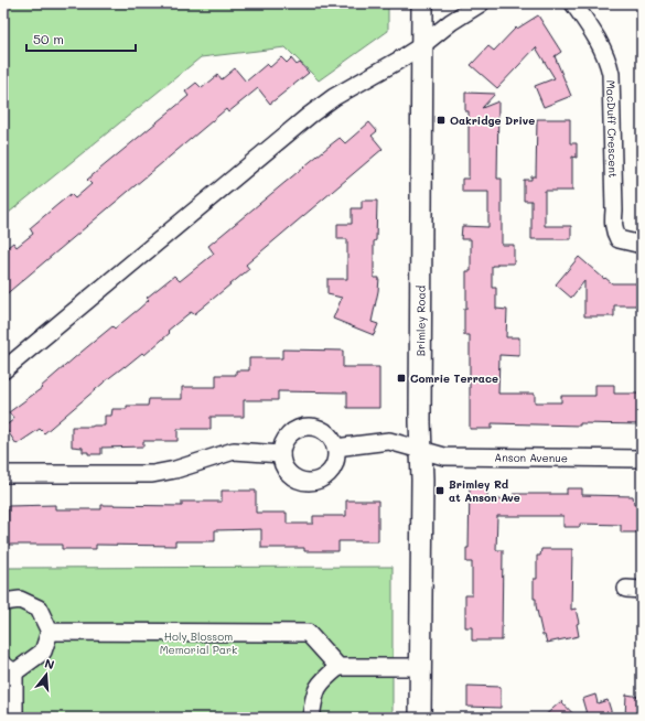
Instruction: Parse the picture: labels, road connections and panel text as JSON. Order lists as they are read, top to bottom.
{
  "streets": {
    "main road": ["Brimley Road"],
    "street": ["MacDuff Crescent", "Anson Avenue"]
  },
  "crossings": [
    ["Brimley Road", "Anson Avenue"]
  ],
  "parks": ["Holy Blossom Memorial Park"],
  "places": {
    "transit": ["Oakridge Drive", "Comrie Terrace", "Brimley Rd at Anson Ave"]
  },
  "scale_bar": "50 m",
  "north": "top"
}
